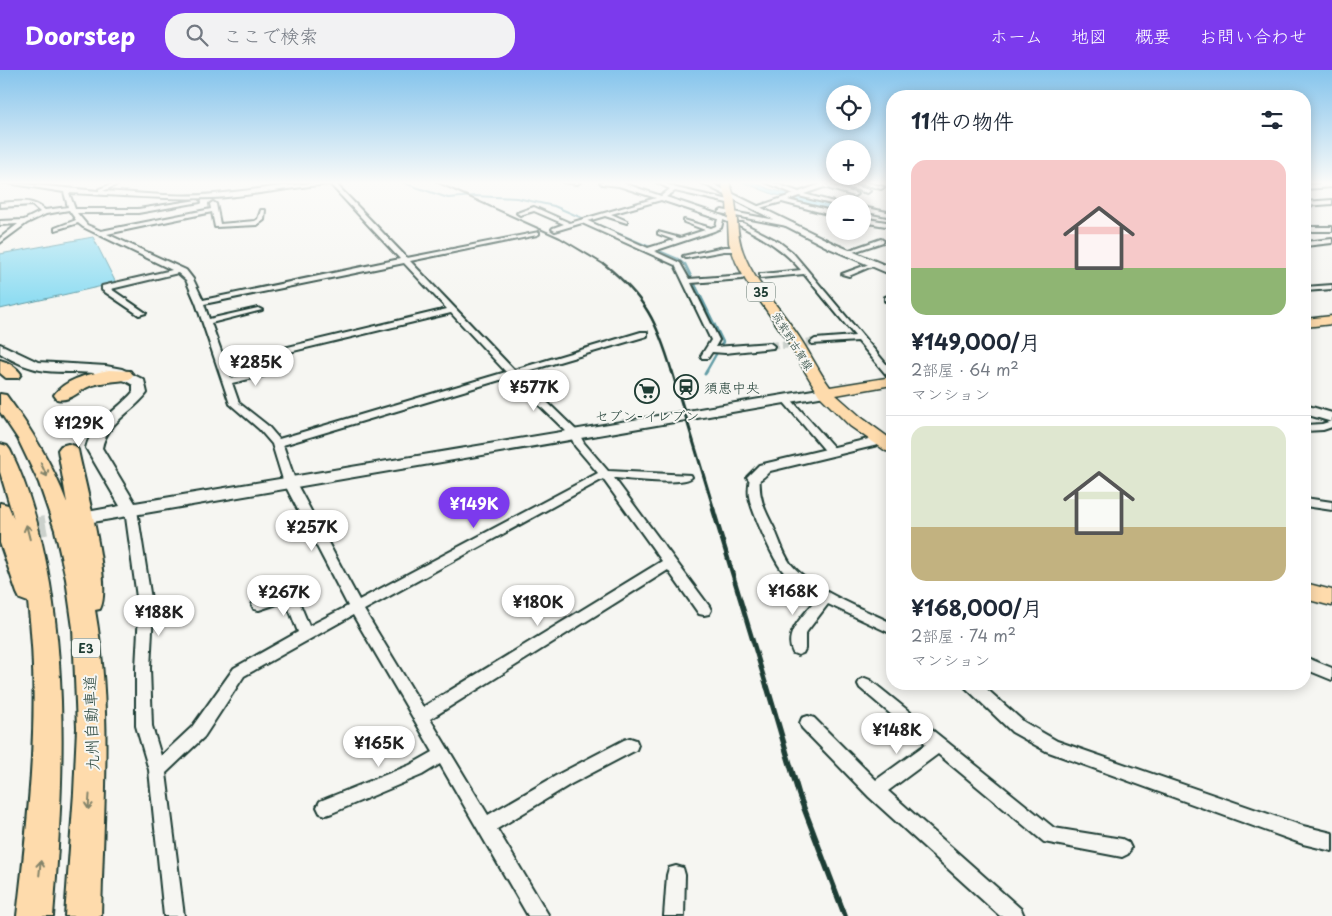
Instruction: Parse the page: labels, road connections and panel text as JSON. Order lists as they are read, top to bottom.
{
  "streets": {
    "highway": ["E3", "九州自動車道"],
    "main road": ["35", "筑紫野古賀線"]
  },
  "places": {
    "station": ["須恵中央"],
    "supermarket": ["セブン-イレブン"]
  },
  "page": {
    "header": "Doorstep",
    "search": "ここで検索",
    "nav": [
      "ホーム",
      "地図",
      "概要",
      "お問い合わせ"
    ],
    "map_buttons": ["+", "−"],
    "heading": "11件の物件",
    "list": [
      {
        "name": "¥149,000/月",
        "note": "2部屋 · 64 m² · マンション"
      },
      {
        "name": "¥168,000/月",
        "note": "2部屋 · 74 m² · マンション"
      }
    ],
    "price": [
      "¥285K",
      "¥577K",
      "¥129K",
      "¥149K",
      "¥257K",
      "¥168K",
      "¥267K",
      "¥180K",
      "¥188K",
      "¥148K",
      "¥165K"
    ]
  }
}
